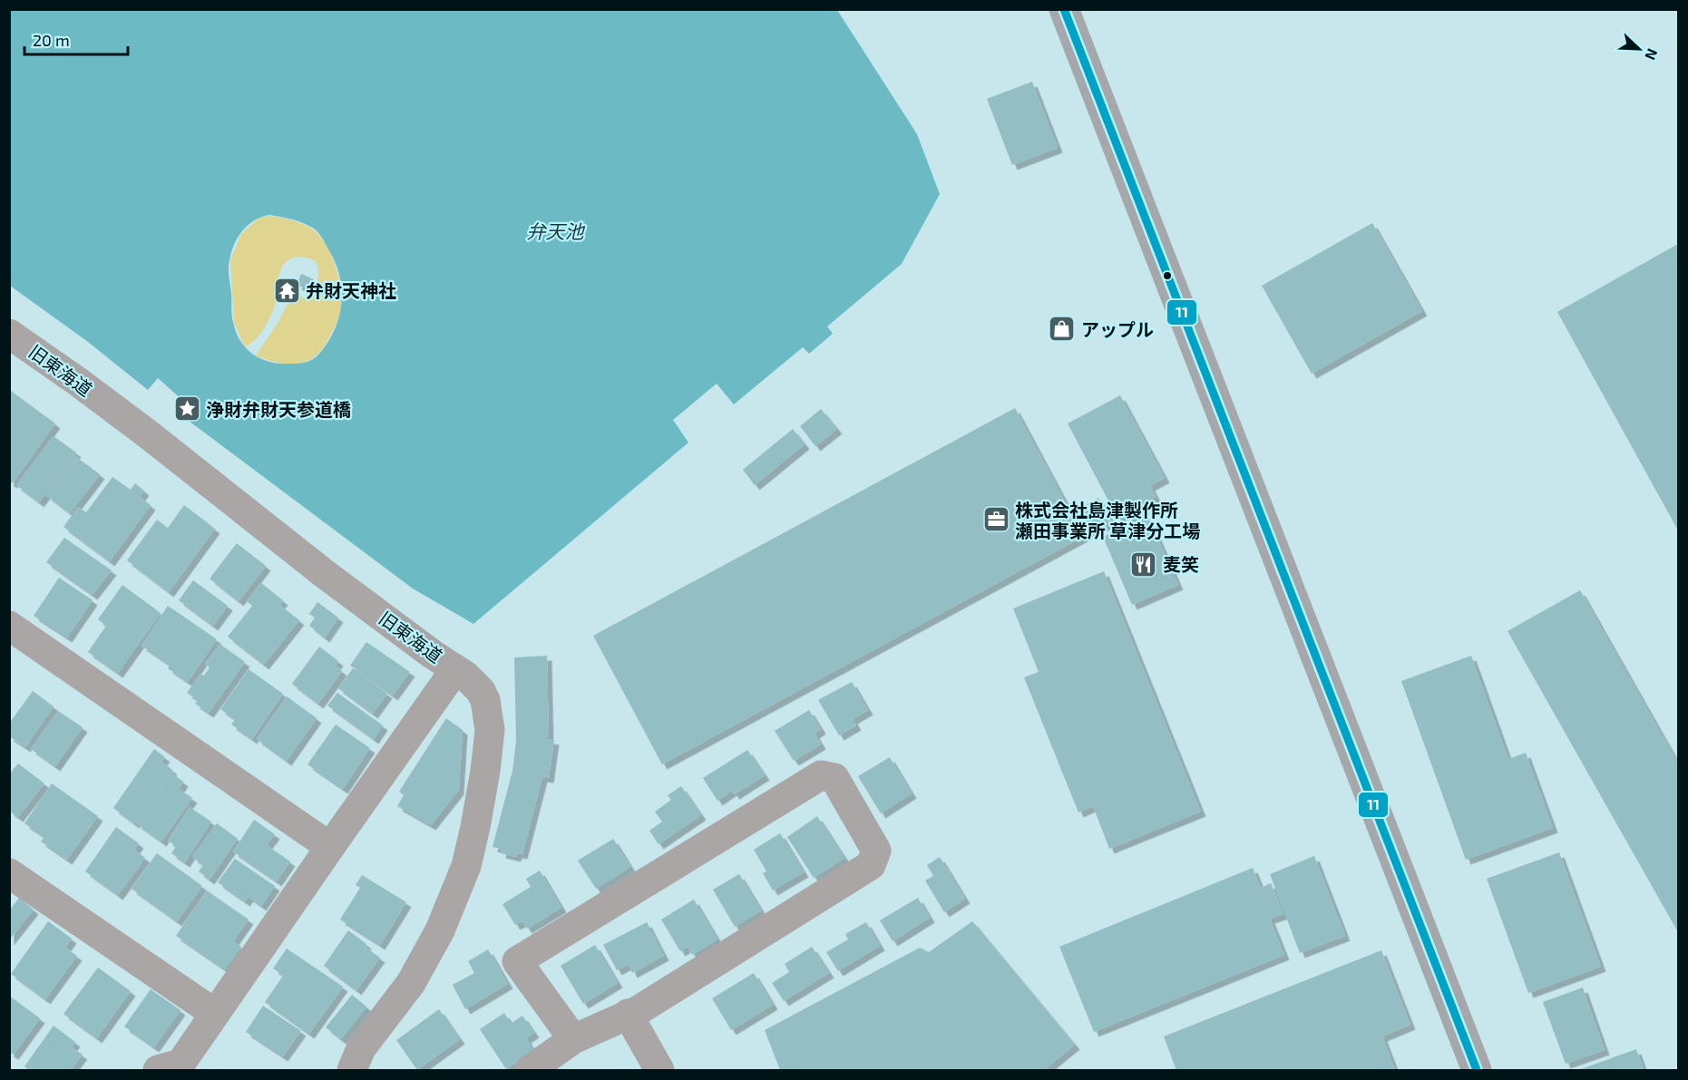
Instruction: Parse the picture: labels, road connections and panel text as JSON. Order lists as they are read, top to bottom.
{
  "streets": {
    "street": ["旧東海道"]
  },
  "water": ["弁天池"],
  "places": {
    "temple": ["弁財天神社"],
    "shop": ["アップル"],
    "place": ["浄財弁財天参道橋"],
    "office": ["株式会社島津製作所 瀬田事業所 草津分工場"],
    "restaurant": ["麦笑"]
  },
  "lines": ["transit line 11"],
  "scale_bar": "20 m",
  "north": "bottom right"
}
